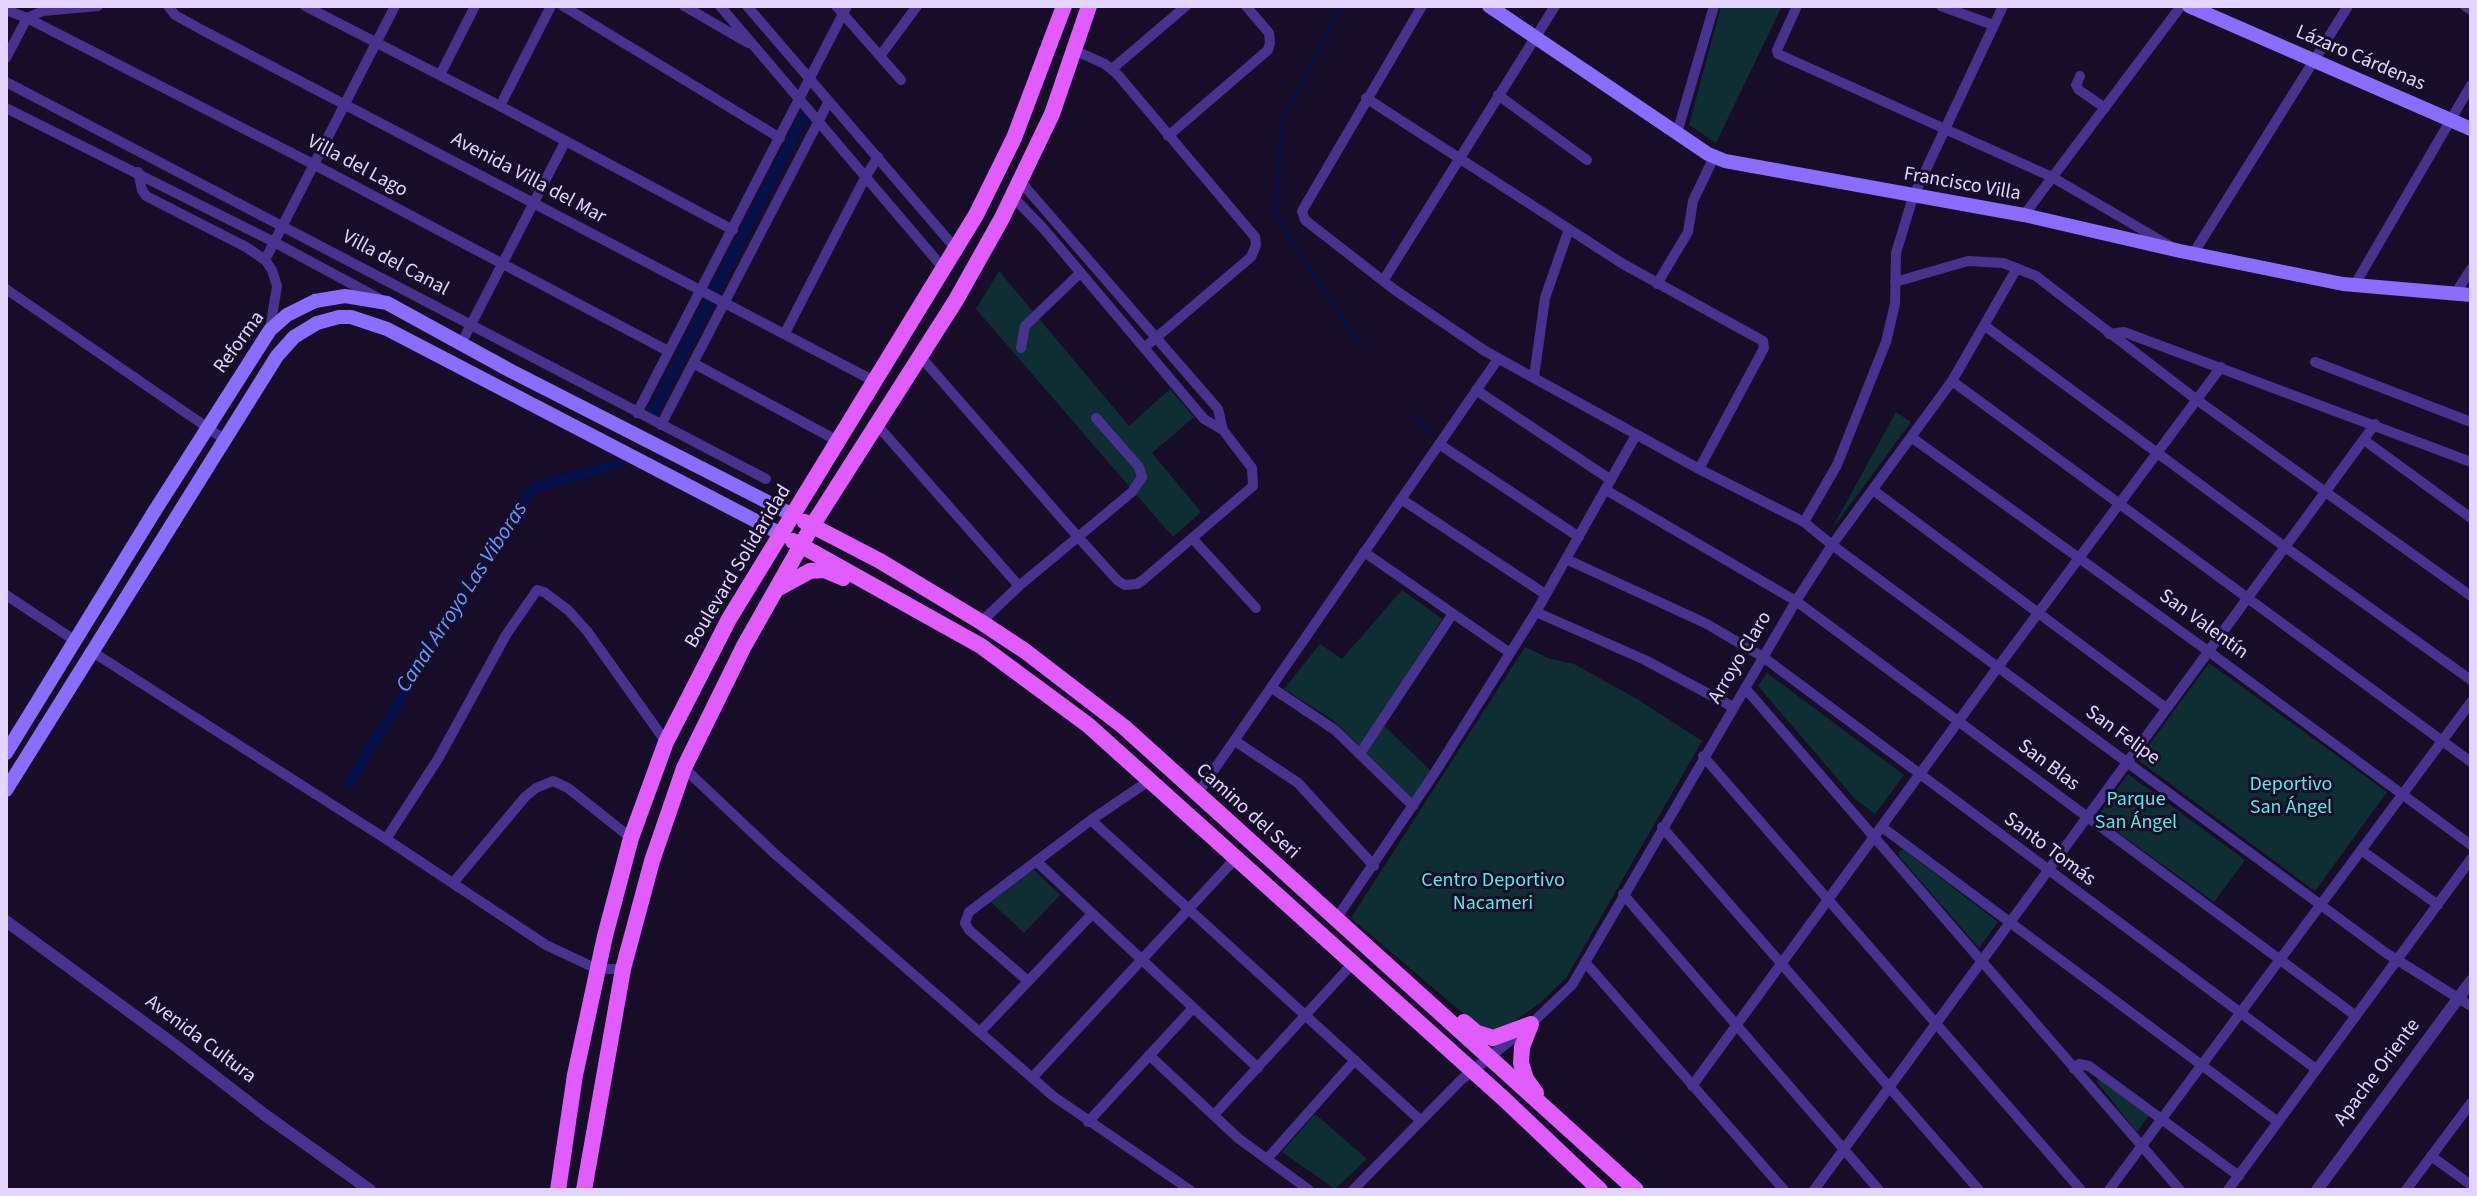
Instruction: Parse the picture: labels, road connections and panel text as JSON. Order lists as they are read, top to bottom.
{
  "streets": {
    "main road": [
      "Lázaro Cárdenas",
      "Francisco Villa",
      "Reforma",
      "Boulevard Solidaridad",
      "Camino del Seri"
    ],
    "street": [
      "Villa del Lago",
      "Avenida Villa del Mar",
      "Villa del Canal",
      "San Valentín",
      "Arroyo Claro",
      "San Felipe",
      "San Blas",
      "Santo Tomás",
      "Avenida Cultura",
      "Apache Oriente"
    ]
  },
  "crossings": [
    ["Avenida Villa del Mar", "Boulevard Solidaridad"],
    ["Villa del Canal", "Reforma"],
    ["Reforma", "Boulevard Solidaridad"],
    ["Reforma", "Camino del Seri"],
    ["Boulevard Solidaridad", "Camino del Seri"],
    ["San Valentín", "Arroyo Claro"],
    ["Arroyo Claro", "San Felipe"],
    ["Arroyo Claro", "San Blas"],
    ["Arroyo Claro", "Camino del Seri"],
    ["Arroyo Claro", "Santo Tomás"],
    ["San Felipe", "Apache Oriente"]
  ],
  "water": ["Canal Arroyo Las Viboras"],
  "parks": ["Deportivo San Ángel", "Parque San Ángel", "Centro Deportivo Nacameri"]
}
